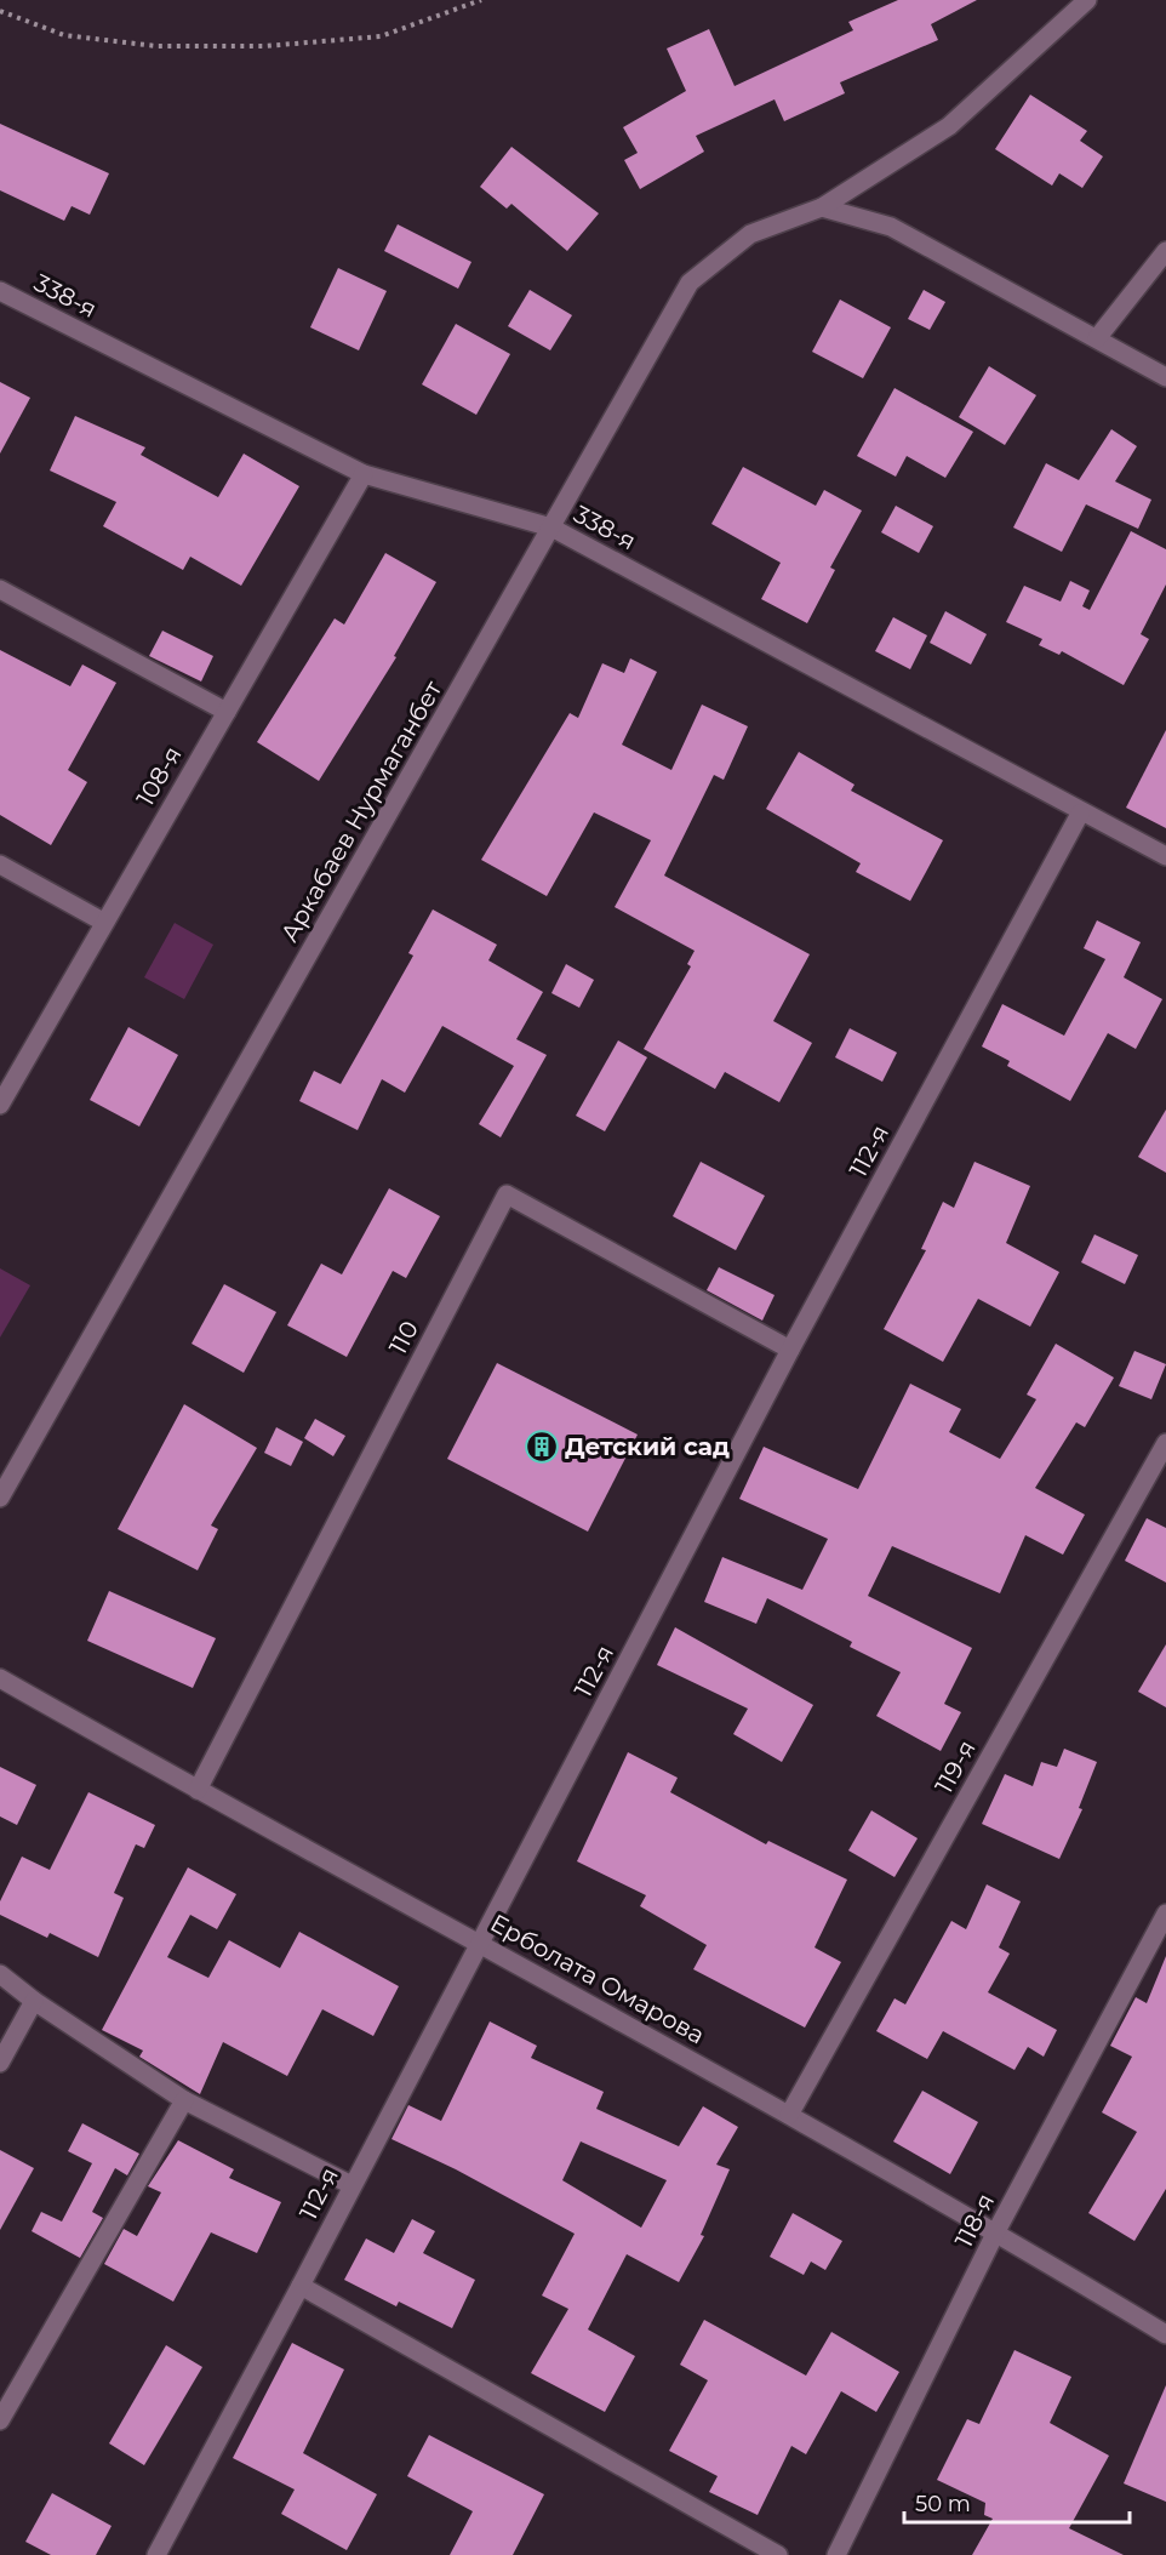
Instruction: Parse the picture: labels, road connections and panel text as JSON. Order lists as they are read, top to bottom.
{
  "streets": {
    "street": [
      "338-я",
      "108-я",
      "Аркабаев Нурмаганбет",
      "112-я",
      "110",
      "119-я",
      "Ерболата Омарова",
      "118-я"
    ]
  },
  "crossings": [
    ["338-я", "108-я"],
    ["338-я", "Аркабаев Нурмаганбет"],
    ["338-я", "112-я"],
    ["112-я", "110"],
    ["112-я", "Ерболата Омарова"],
    ["110", "Ерболата Омарова"],
    ["119-я", "Ерболата Омарова"],
    ["Ерболата Омарова", "118-я"]
  ],
  "places": {
    "building": ["Детский сад"]
  },
  "scale_bar": "50 m"
}
